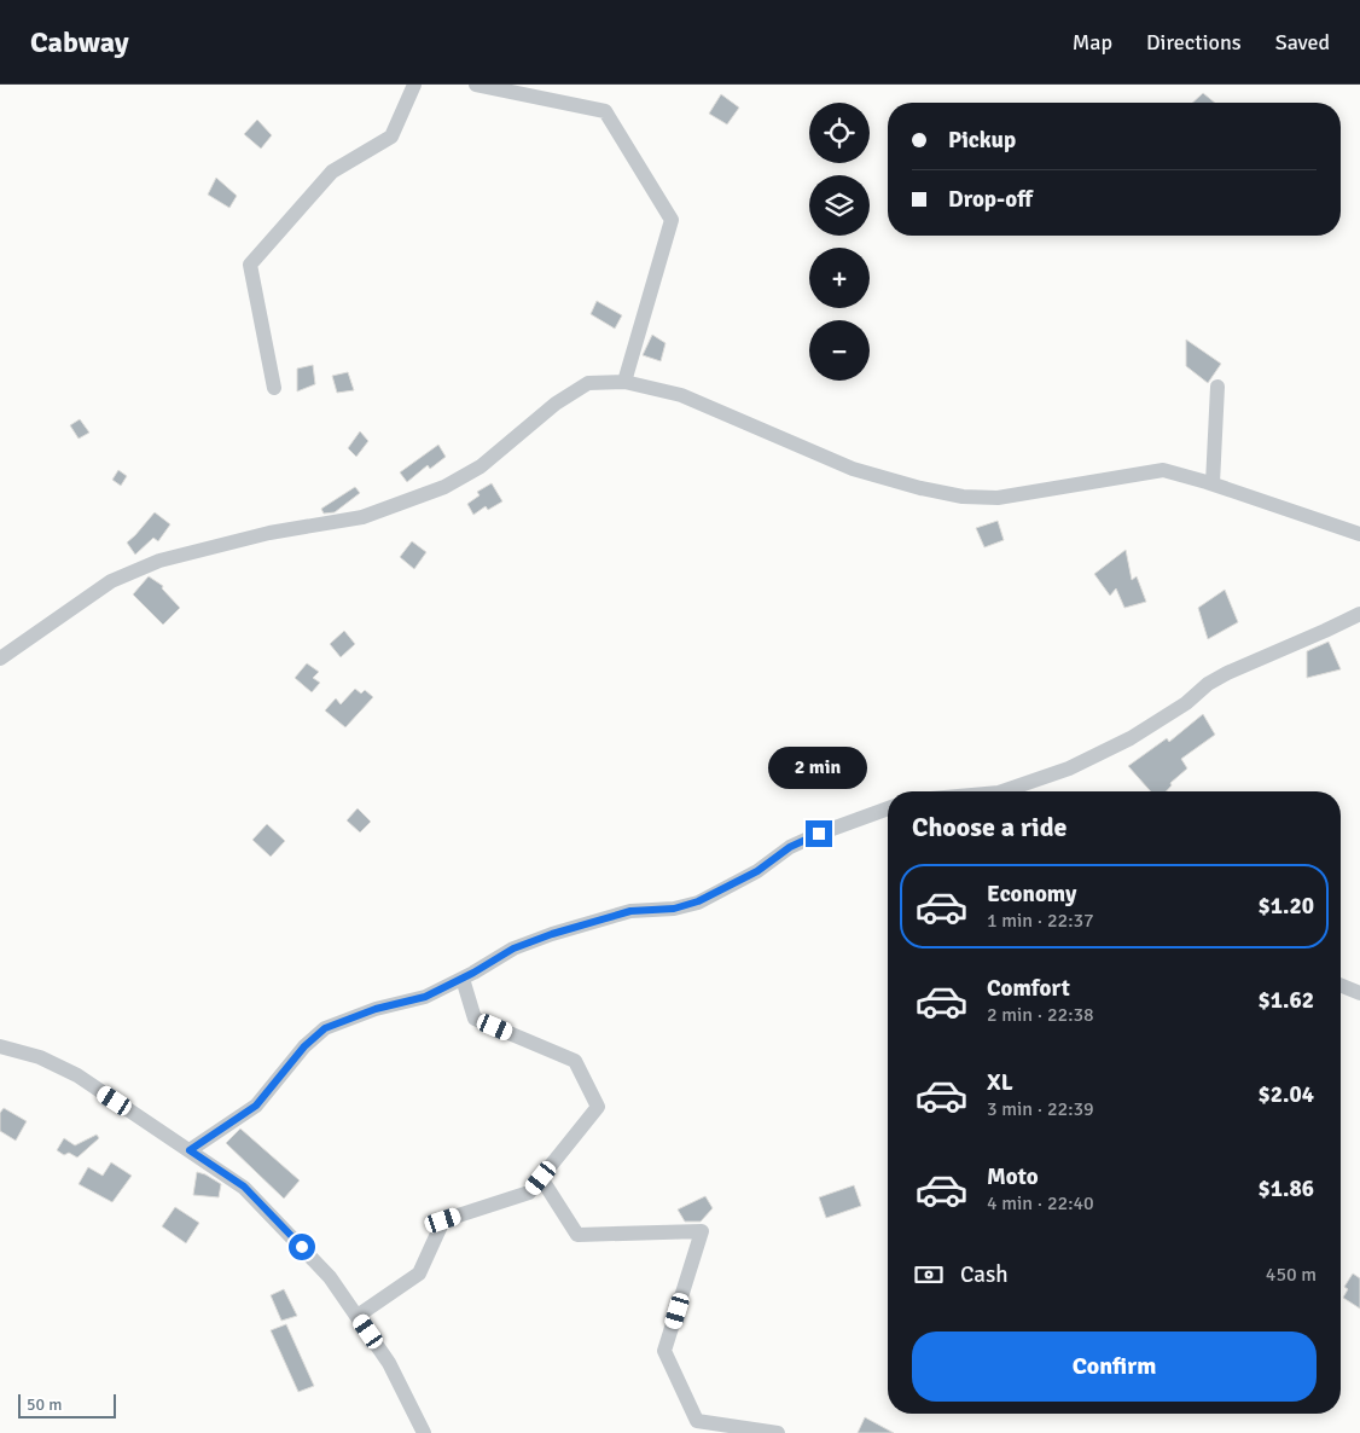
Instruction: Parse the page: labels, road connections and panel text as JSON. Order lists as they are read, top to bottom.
{
  "scale_bar": "50 m",
  "page": {
    "header": "Cabway",
    "nav": ["Map", "Directions", "Saved"],
    "map_buttons": ["+", "−"],
    "banner": ["Pickup", "Drop-off"],
    "bubble": "2 min",
    "heading": "Choose a ride",
    "list": [
      {
        "name": "Economy",
        "note": "1 min · 22:37",
        "value": "$1.20"
      },
      {
        "name": "Comfort",
        "note": "2 min · 22:38",
        "value": "$1.62"
      },
      {
        "name": "XL",
        "note": "3 min · 22:39",
        "value": "$2.04"
      },
      {
        "name": "Moto",
        "note": "4 min · 22:40",
        "value": "$1.86"
      }
    ],
    "pay": ["Cash", "450 m"],
    "buttons": "Confirm",
    "scale": "50 m"
  }
}
